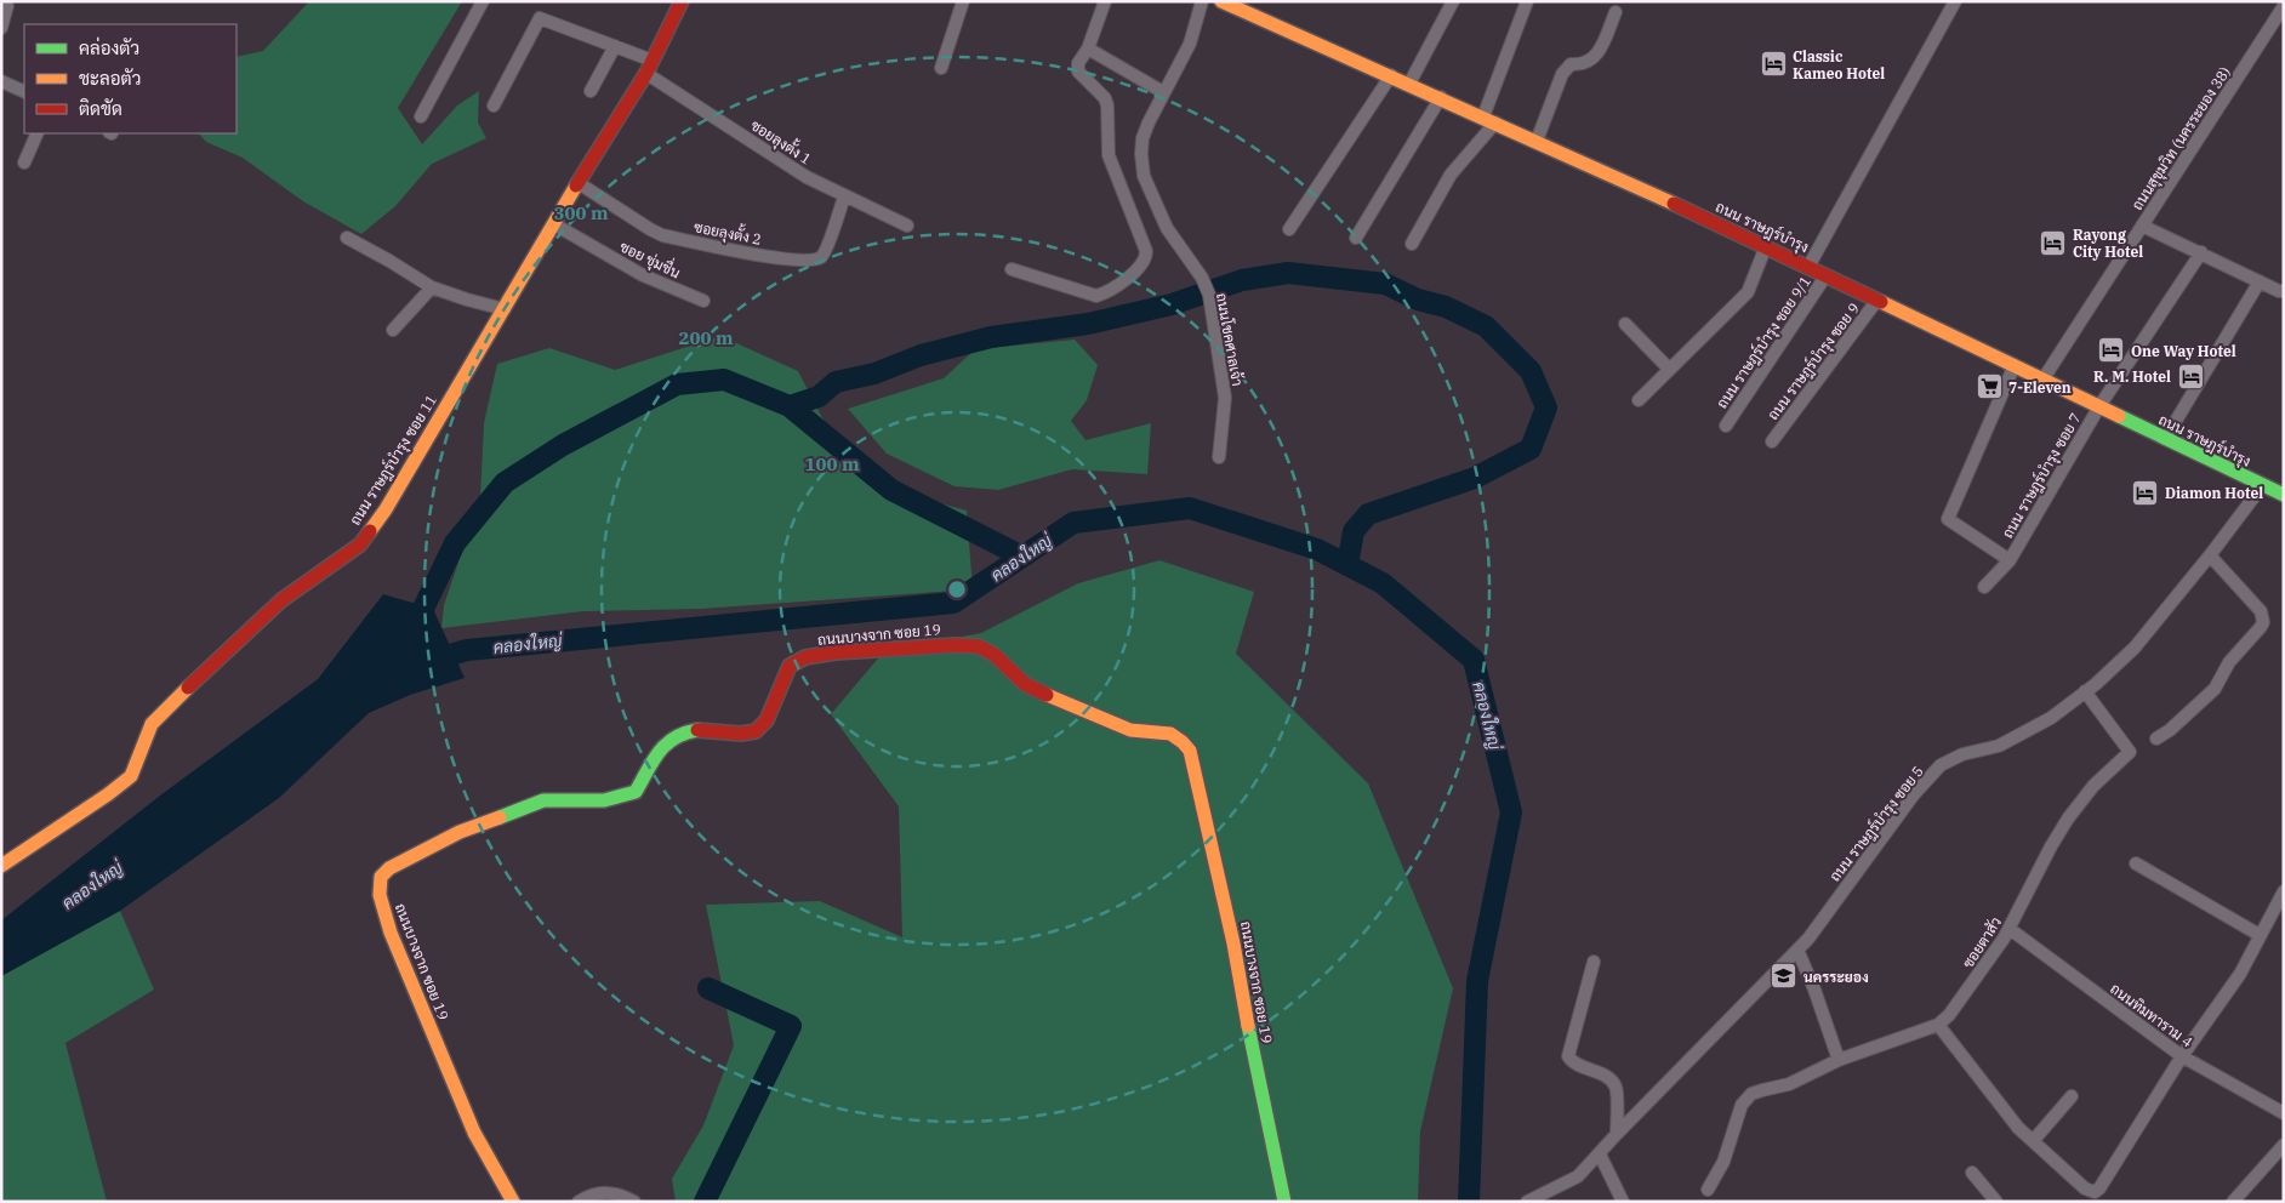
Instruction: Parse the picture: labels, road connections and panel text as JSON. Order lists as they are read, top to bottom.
{
  "streets": {
    "street": [
      "ถนนสุขุมวิท (นครระยอง 38)",
      "ซอยลุงตั้ง 1",
      "ถนน ราษฎร์บำรุง",
      "ซอยลุงตั้ง 2",
      "ซอย ชุ่มชื่น",
      "ถนนโชคศาลเจ้า",
      "ถนน ราษฎร์บำรุง ซอย 9/1",
      "ถนน ราษฎร์บำรุง ซอย 9",
      "ถนน ราษฎร์บำรุง ซอย 11",
      "ถนน ราษฎร์บำรุง ซอย 7",
      "ถนนบางจาก ซอย 19",
      "ถนน ราษฎร์บำรุง ซอย 5",
      "ซอยตาสัว",
      "ถนนทิมทาราม 4"
    ]
  },
  "crossings": [
    ["ถนนสุขุมวิท (นครระยอง 38)", "ถนน ราษฎร์บำรุง"],
    ["ซอยลุงตั้ง 1", "ซอยลุงตั้ง 2"],
    ["ซอยลุงตั้ง 1", "ถนน ราษฎร์บำรุง ซอย 11"],
    ["ถนน ราษฎร์บำรุง", "ถนน ราษฎร์บำรุง ซอย 9/1"],
    ["ถนน ราษฎร์บำรุง", "ถนน ราษฎร์บำรุง ซอย 9"],
    ["ถนน ราษฎร์บำรุง", "ถนน ราษฎร์บำรุง ซอย 7"],
    ["ถนน ราษฎร์บำรุง", "ถนน ราษฎร์บำรุง ซอย 5"],
    ["ซอยลุงตั้ง 2", "ถนน ราษฎร์บำรุง ซอย 11"],
    ["ซอย ชุ่มชื่น", "ถนน ราษฎร์บำรุง ซอย 11"],
    ["ถนน ราษฎร์บำรุง ซอย 5", "ซอยตาสัว"],
    ["ซอยตาสัว", "ถนนทิมทาราม 4"]
  ],
  "water": ["คลองใหญ่"],
  "places": {
    "hotel": [
      "Classic Kameo Hotel",
      "Rayong City Hotel",
      "One Way Hotel",
      "R. M. Hotel",
      "Diamon Hotel"
    ],
    "supermarket": ["7-Eleven"],
    "school or university": ["นครระยอง"]
  },
  "legend": ["คล่องตัว", "ชะลอตัว", "ติดขัด"],
  "rings": ["300 m", "200 m", "100 m"]
}
